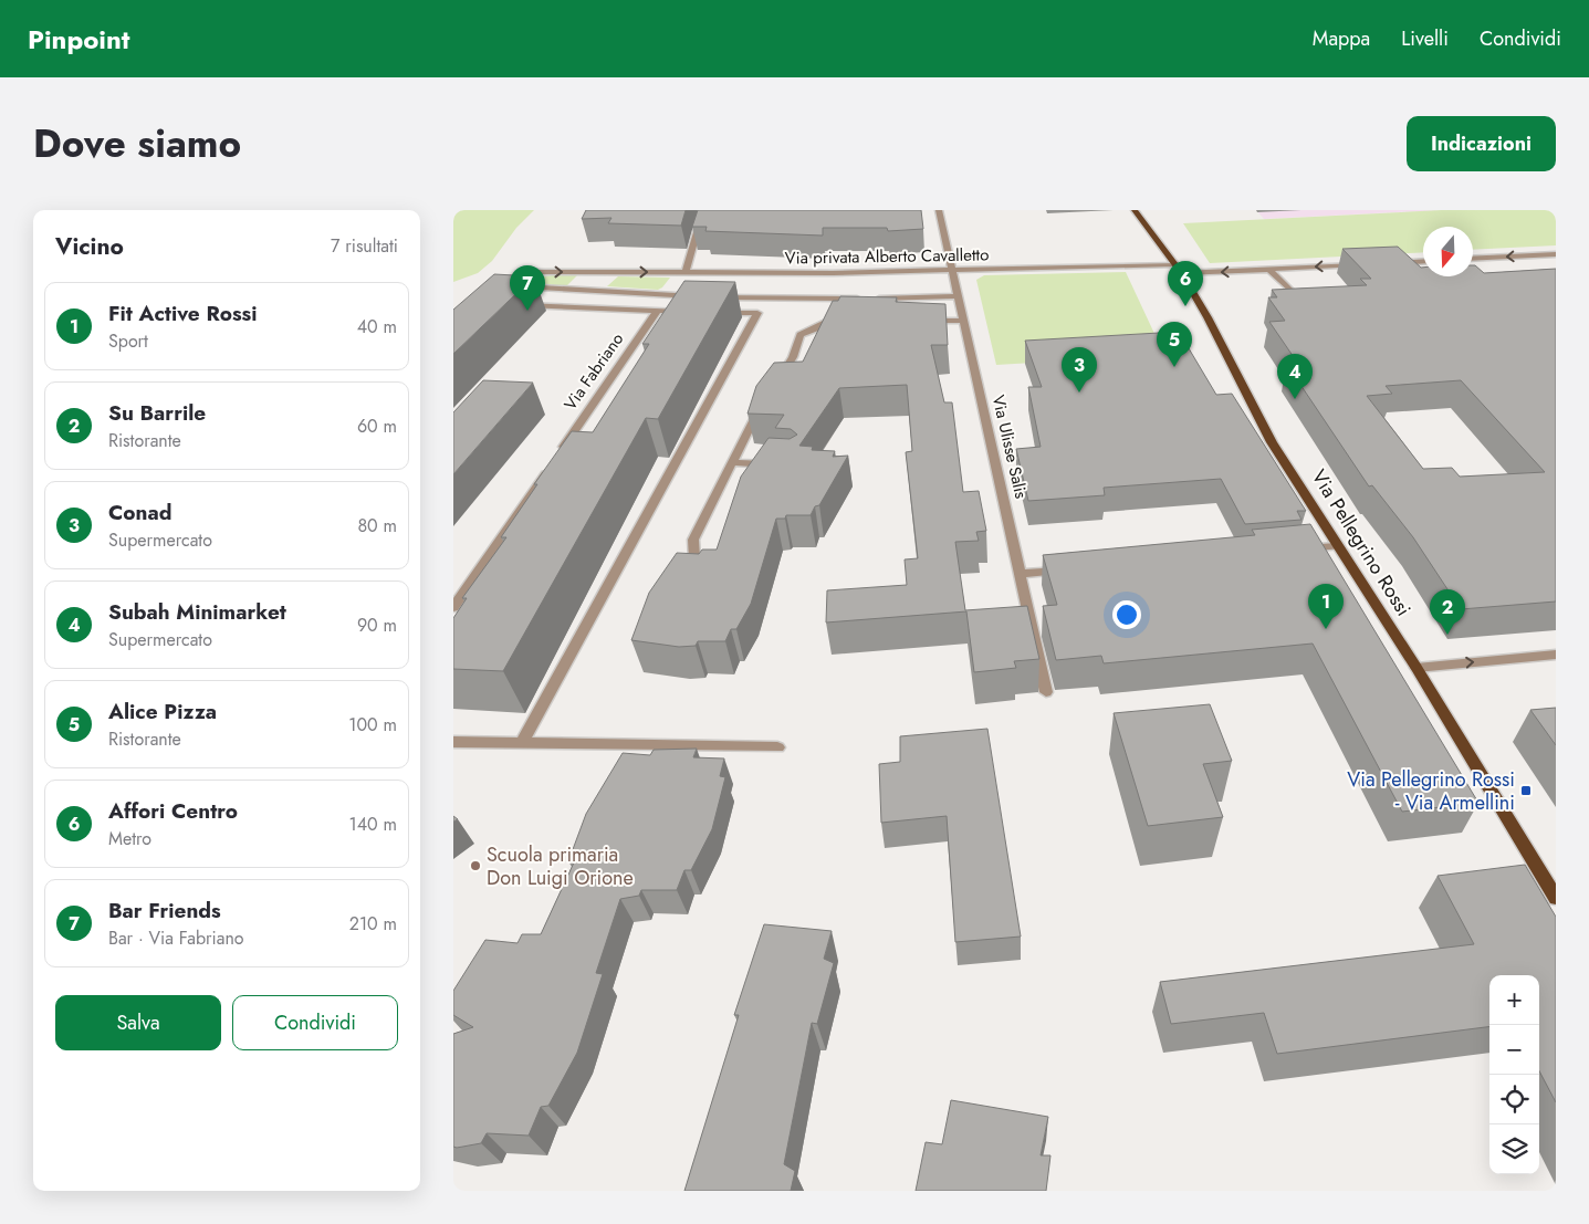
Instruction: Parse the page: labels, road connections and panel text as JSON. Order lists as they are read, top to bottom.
{
  "streets": {
    "main road": ["Via Pellegrino Rossi"],
    "street": ["Via privata Alberto Cavalletto", "Via Fabriano", "Via Ulisse Salis"]
  },
  "crossings": [
    ["Via privata Alberto Cavalletto", "Via Ulisse Salis"],
    ["Via privata Alberto Cavalletto", "Via Pellegrino Rossi"]
  ],
  "places": {
    "transit": ["Via Pellegrino Rossi - Via Armellini"],
    "other": ["Scuola primaria Don Luigi Orione"]
  },
  "north": "bottom",
  "page": {
    "header": "Pinpoint",
    "nav": ["Mappa", "Livelli", "Condividi"],
    "title": "Dove siamo",
    "buttons": [
      "Indicazioni",
      ["Salva", "Condividi"]
    ],
    "heading": ["Vicino", "7 risultati"],
    "pins": [
      "6",
      "7",
      "5",
      "3",
      "4",
      "1",
      "2"
    ],
    "list": [
      {
        "mark": "1",
        "name": "Fit Active Rossi",
        "note": "Sport",
        "value": "40 m"
      },
      {
        "mark": "2",
        "name": "Su Barrile",
        "note": "Ristorante",
        "value": "60 m"
      },
      {
        "mark": "3",
        "name": "Conad",
        "note": "Supermercato",
        "value": "80 m"
      },
      {
        "mark": "4",
        "name": "Subah Minimarket",
        "note": "Supermercato",
        "value": "90 m"
      },
      {
        "mark": "5",
        "name": "Alice Pizza",
        "note": "Ristorante",
        "value": "100 m"
      },
      {
        "mark": "6",
        "name": "Affori Centro",
        "note": "Metro",
        "value": "140 m"
      },
      {
        "mark": "7",
        "name": "Bar Friends",
        "note": "Bar · Via Fabriano",
        "value": "210 m"
      }
    ],
    "map_buttons": ["+", "−"]
  }
}
